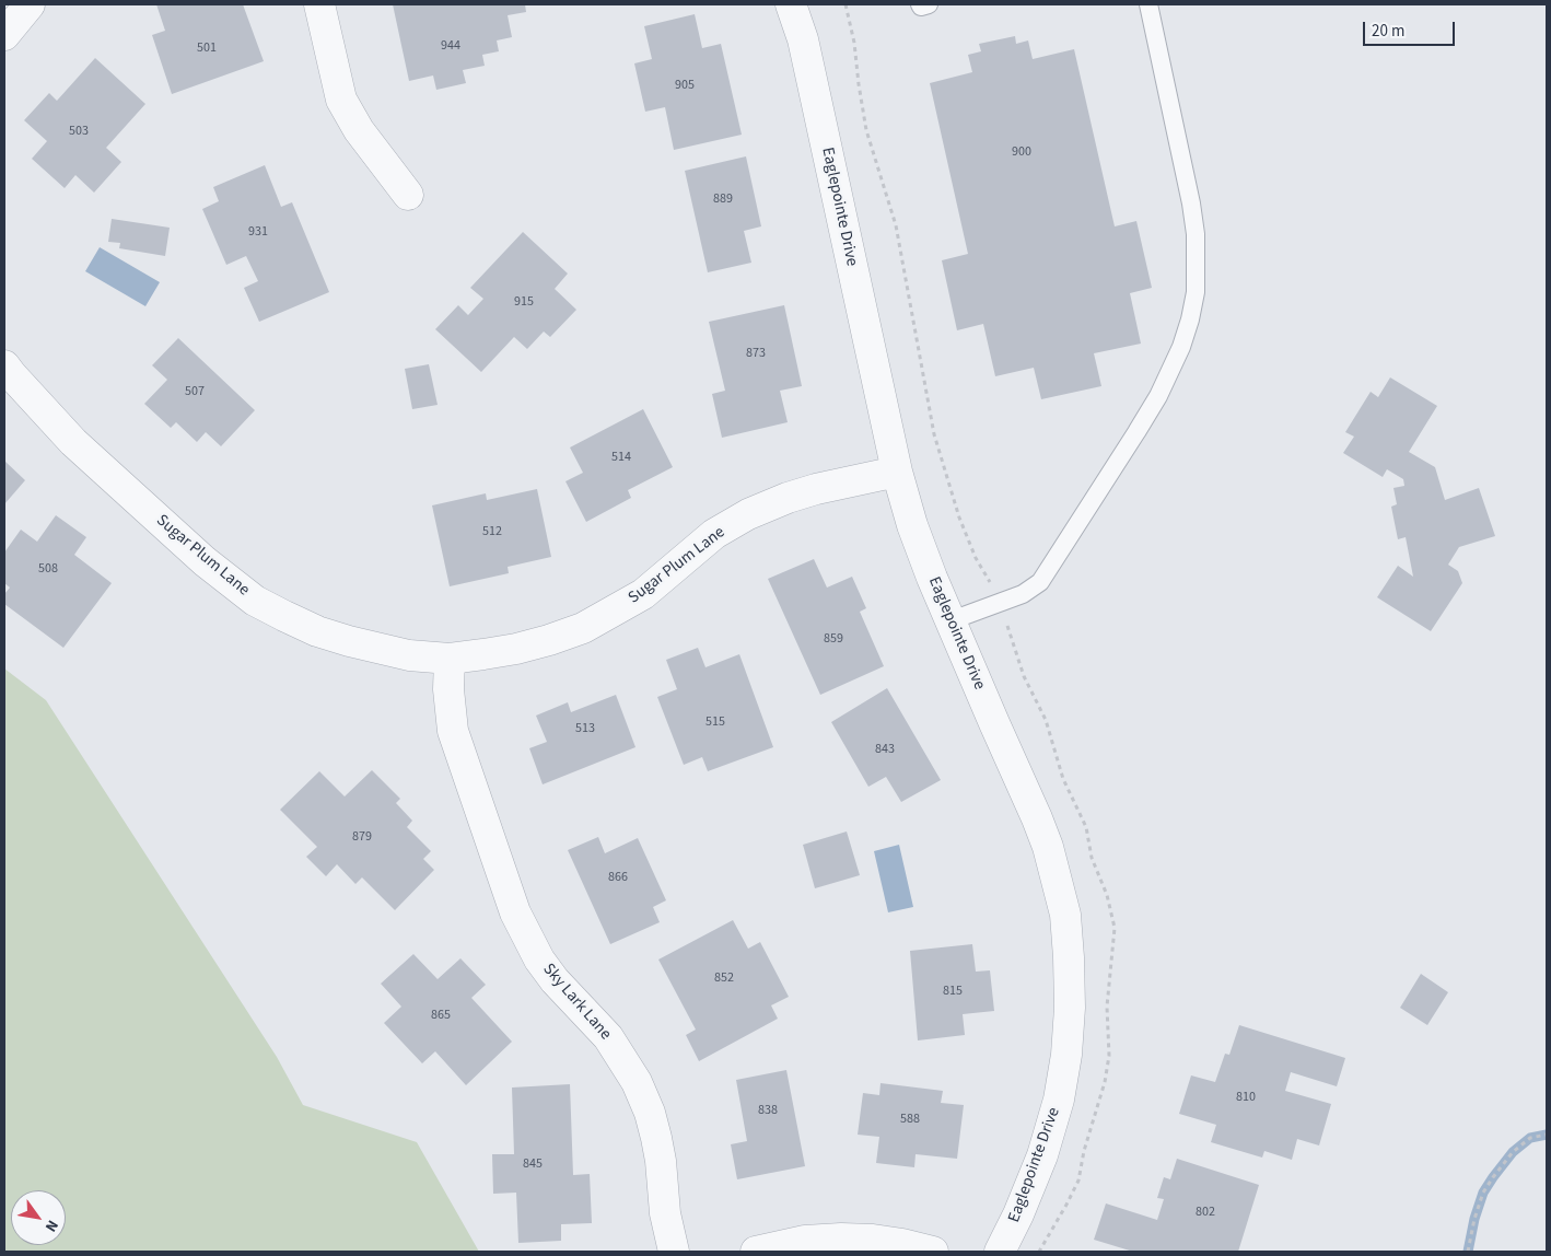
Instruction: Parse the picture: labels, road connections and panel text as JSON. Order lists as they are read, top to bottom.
{
  "streets": {
    "street": ["Eaglepointe Drive", "Sugar Plum Lane", "Sky Lark Lane"]
  },
  "crossings": [
    ["Eaglepointe Drive", "Sugar Plum Lane"],
    ["Sugar Plum Lane", "Sky Lark Lane"]
  ],
  "house_numbers": [
    "944",
    "501",
    "905",
    "503",
    "900",
    "889",
    "931",
    "915",
    "873",
    "507",
    "514",
    "512",
    "508",
    "859",
    "515",
    "513",
    "843",
    "879",
    "866",
    "852",
    "815",
    "865",
    "810",
    "838",
    "588",
    "845",
    "802"
  ],
  "scale_bar": "20 m",
  "north": "bottom right"
}
